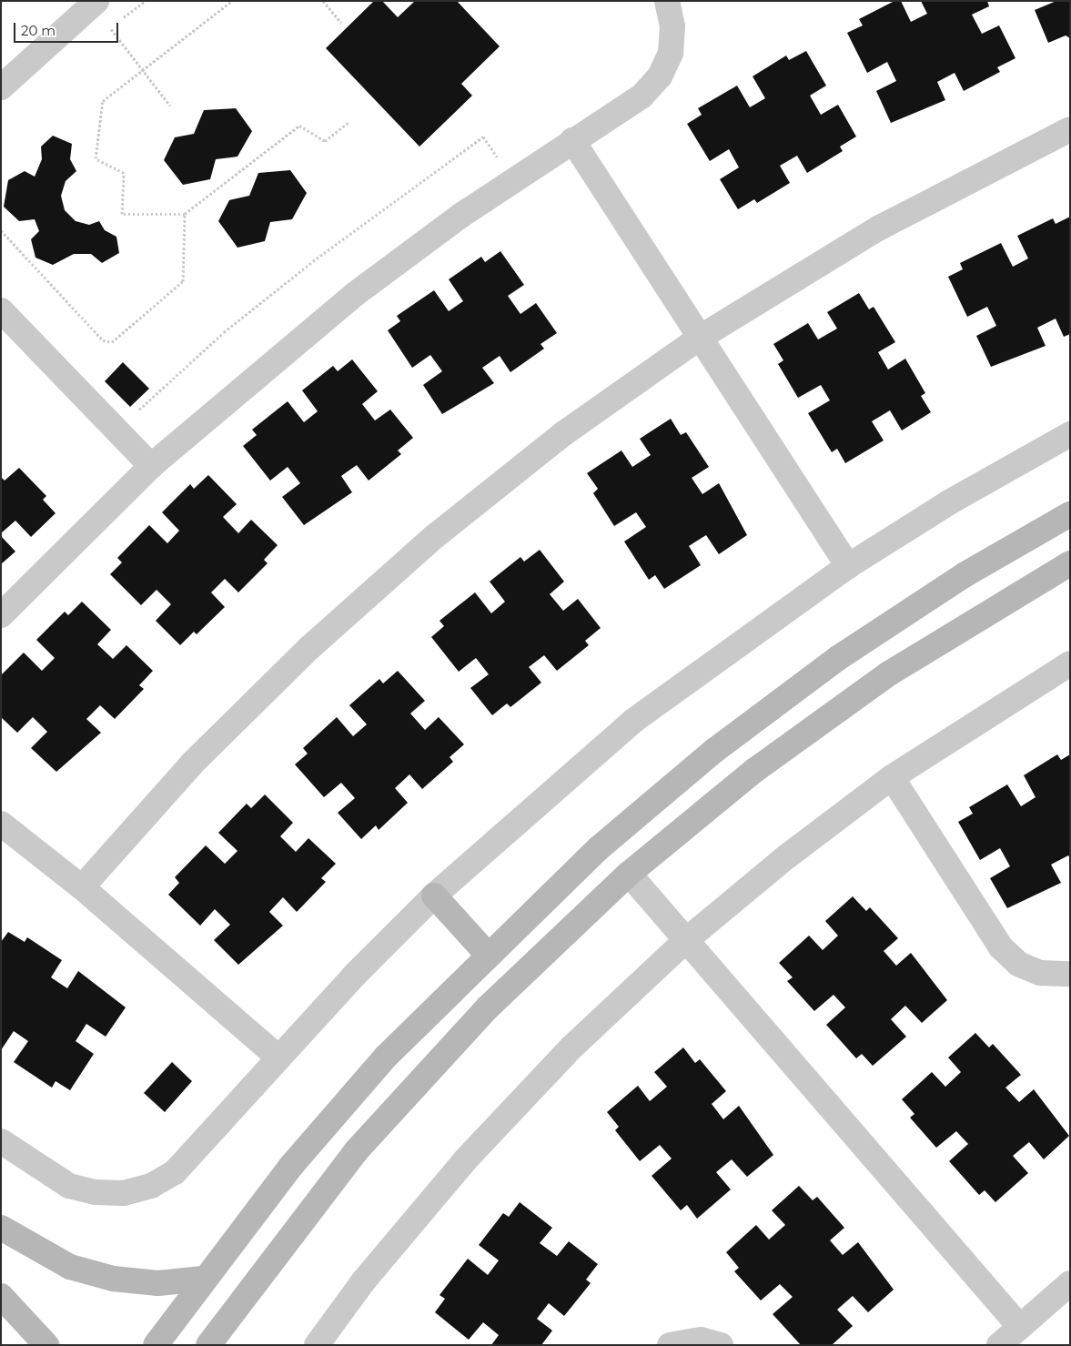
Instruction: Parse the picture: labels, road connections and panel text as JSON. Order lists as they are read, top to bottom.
{
  "scale_bar": "20 m"
}
